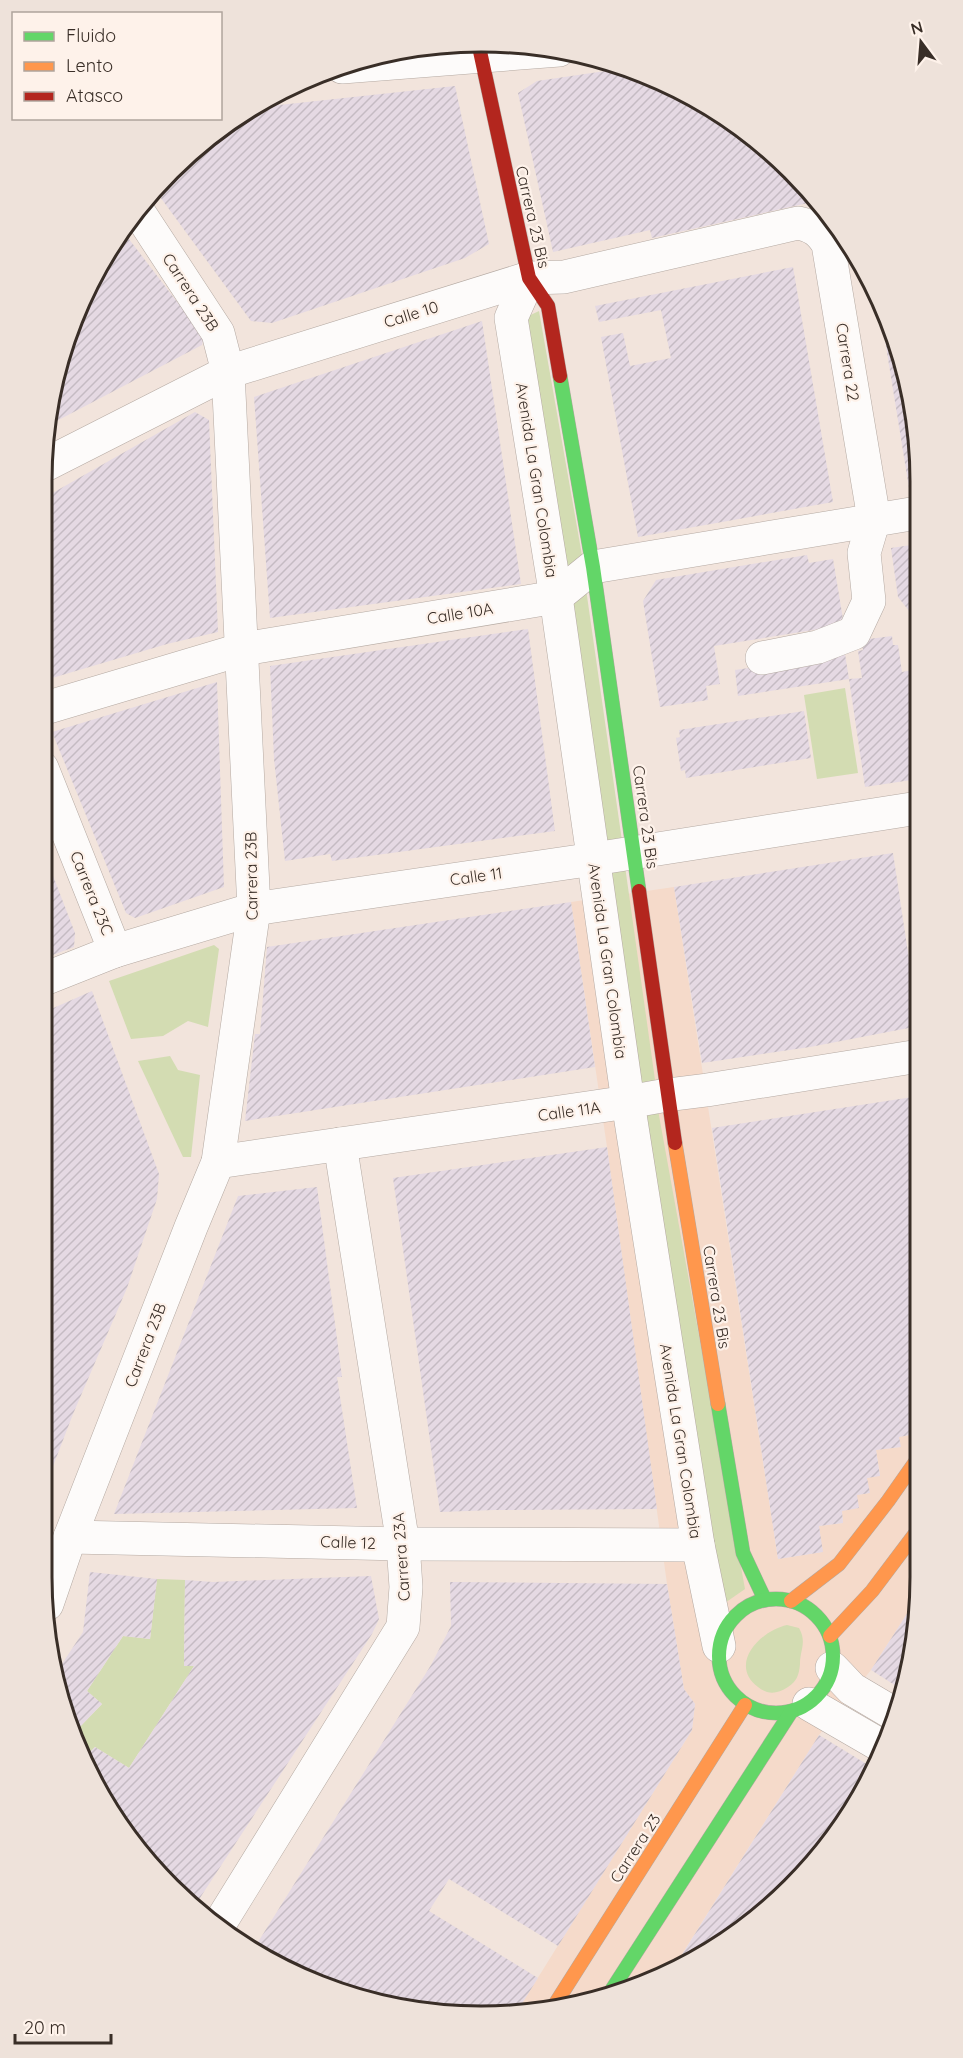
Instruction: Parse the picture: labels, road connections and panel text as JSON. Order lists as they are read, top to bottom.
{
  "streets": {
    "street": [
      "Carrera 23 Bis",
      "Carrera 23B",
      "Calle 10",
      "Carrera 22",
      "Avenida La Gran Colombia",
      "Calle 10A",
      "Calle 11",
      "Carrera 23C",
      "Calle 11A",
      "Calle 12",
      "Carrera 23A",
      "Carrera 23"
    ]
  },
  "crossings": [
    ["Carrera 23 Bis", "Calle 10"],
    ["Carrera 23 Bis", "Avenida La Gran Colombia"],
    ["Carrera 23 Bis", "Calle 11"],
    ["Carrera 23 Bis", "Calle 11A"],
    ["Carrera 23 Bis", "Carrera 23"],
    ["Carrera 23B", "Calle 10"],
    ["Carrera 23B", "Calle 10A"],
    ["Carrera 23B", "Calle 11"],
    ["Carrera 23B", "Calle 11A"],
    ["Carrera 23B", "Calle 12"],
    ["Calle 10", "Carrera 22"],
    ["Calle 10", "Avenida La Gran Colombia"],
    ["Avenida La Gran Colombia", "Calle 10A"],
    ["Avenida La Gran Colombia", "Calle 11"],
    ["Avenida La Gran Colombia", "Calle 11A"],
    ["Avenida La Gran Colombia", "Calle 12"],
    ["Avenida La Gran Colombia", "Carrera 23"],
    ["Calle 11", "Carrera 23C"],
    ["Calle 11A", "Carrera 23A"],
    ["Calle 12", "Carrera 23A"]
  ],
  "legend": ["Fluido", "Lento", "Atasco"],
  "scale_bar": "20 m",
  "north": "top"
}
